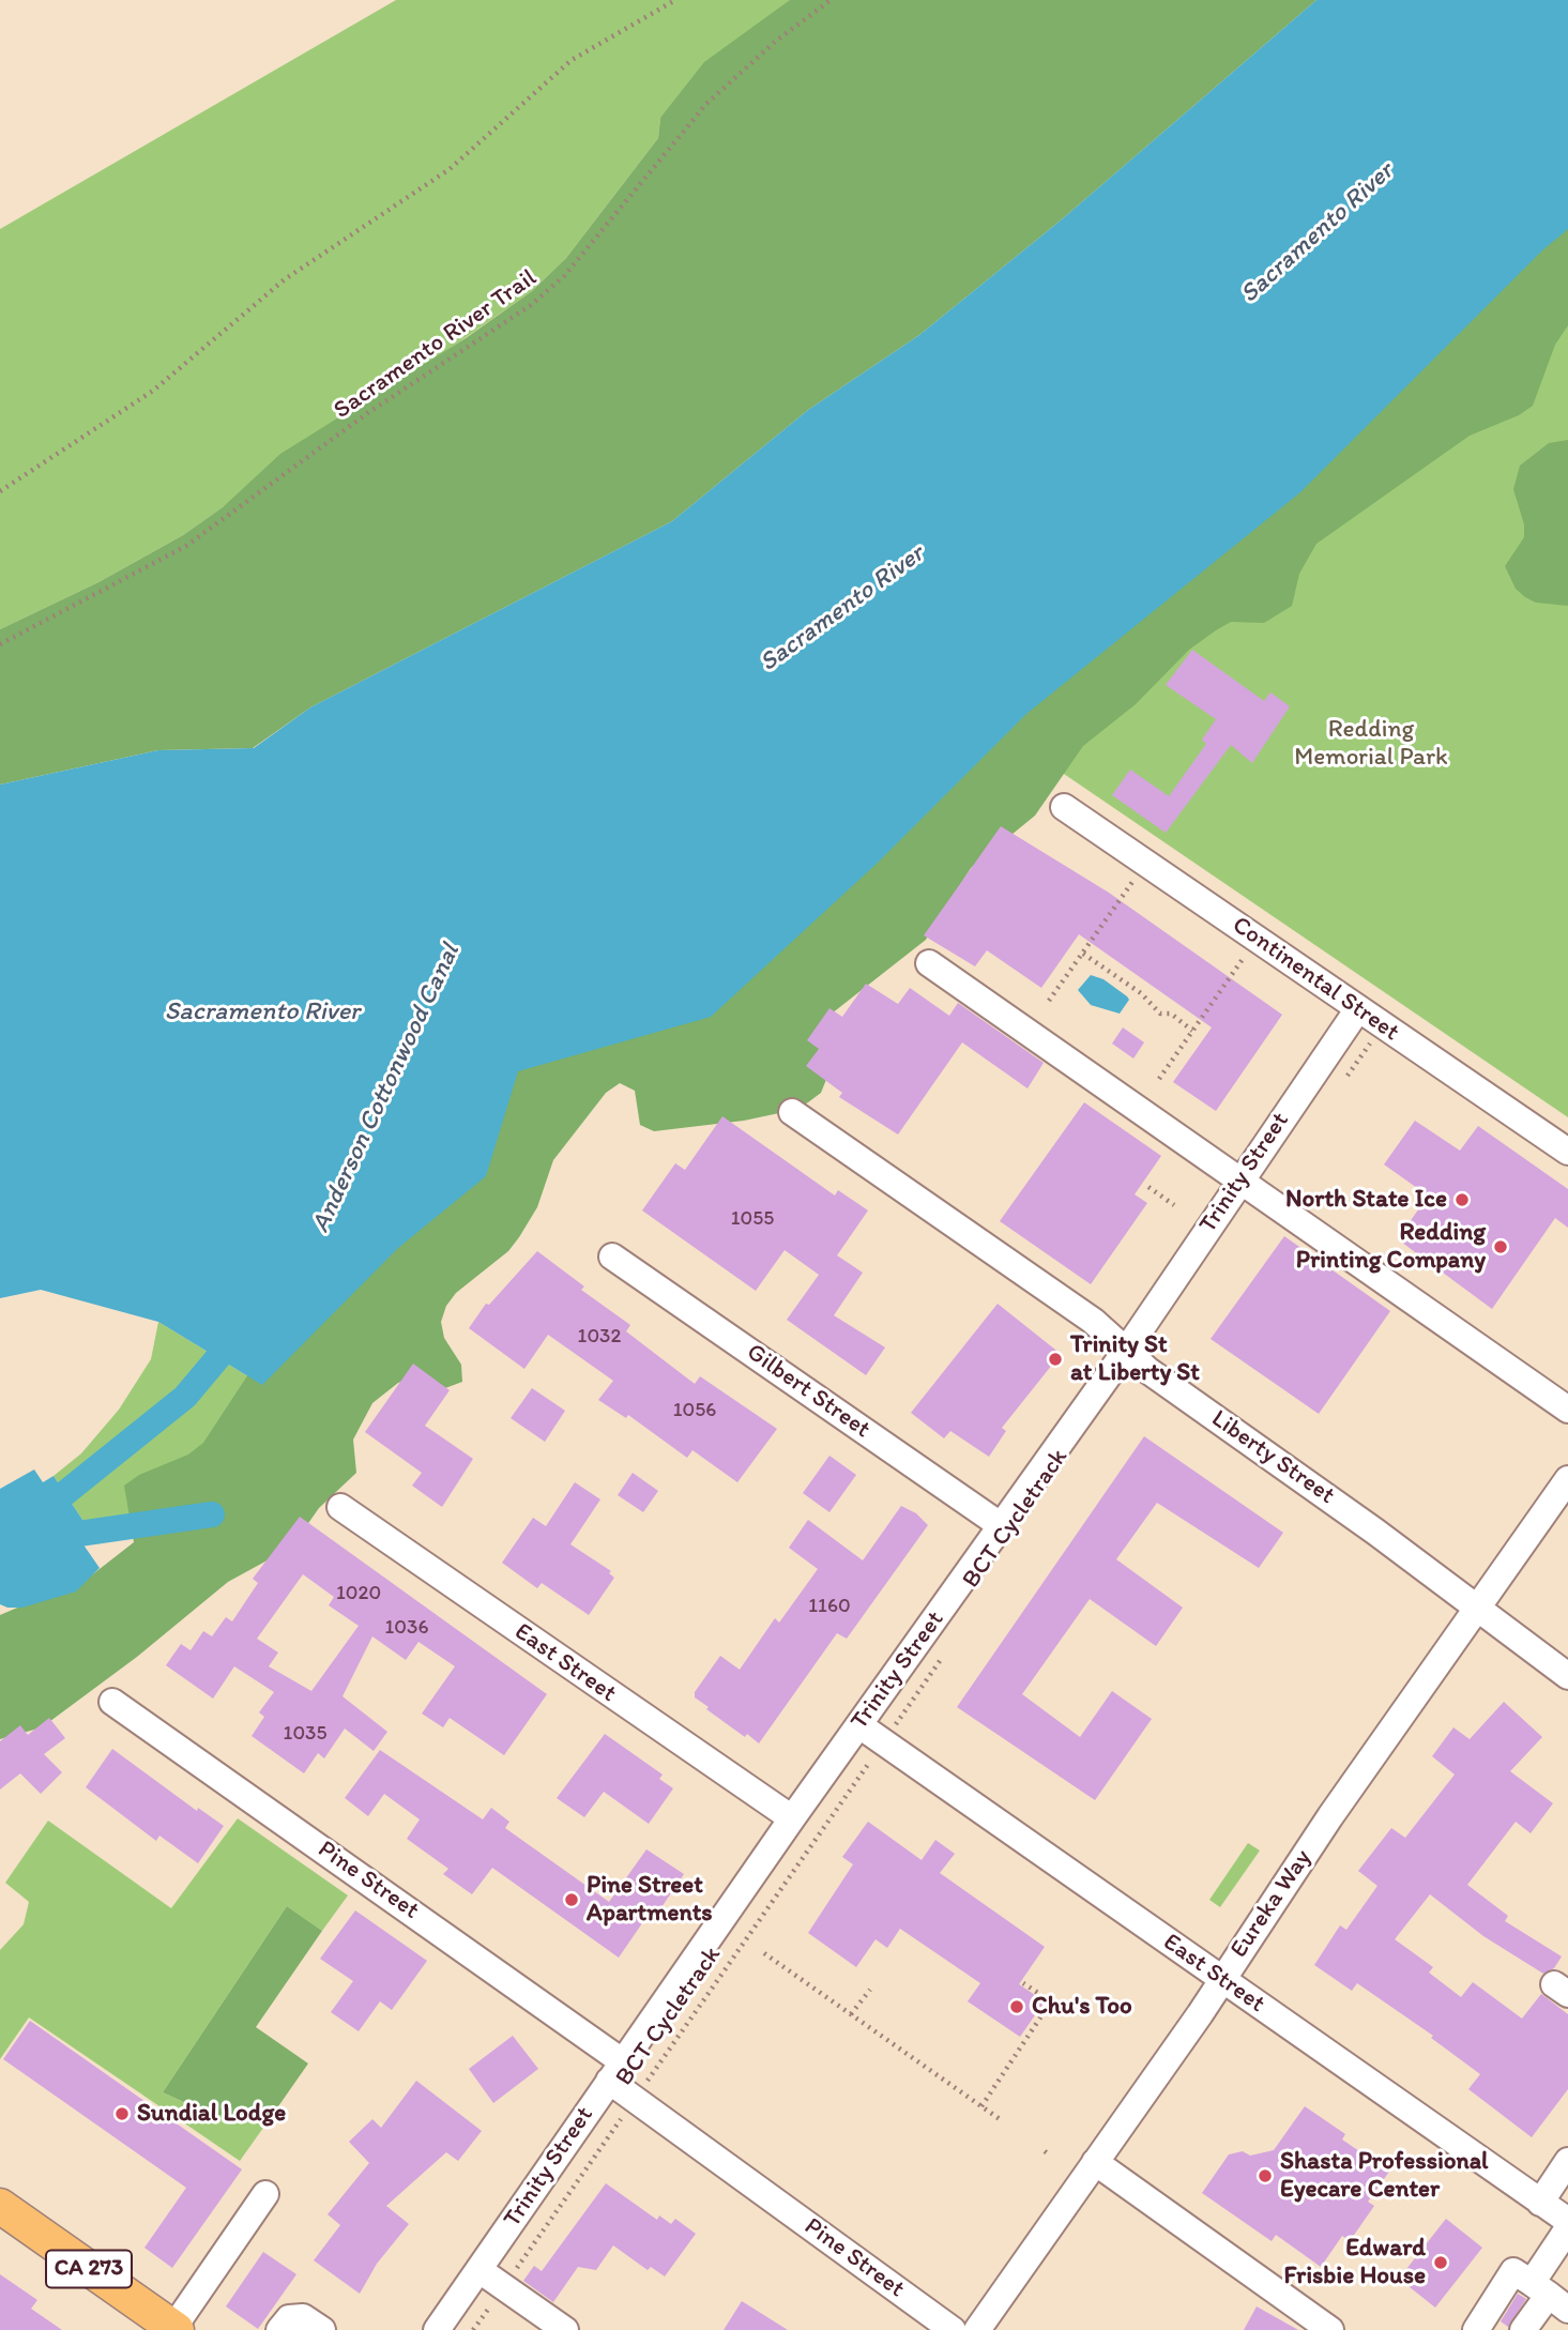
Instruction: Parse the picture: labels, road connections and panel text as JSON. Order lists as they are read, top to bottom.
{
  "streets": {
    "main road": ["CA 273"],
    "street": [
      "Continental Street",
      "Trinity Street",
      "Gilbert Street",
      "Liberty Street",
      "East Street",
      "Pine Street",
      "Eureka Way"
    ],
    "path": ["Sacramento River Trail", "BCT Cycletrack"]
  },
  "crossings": [
    ["Continental Street", "Trinity Street"],
    ["Trinity Street", "Gilbert Street"],
    ["Trinity Street", "Liberty Street"],
    ["Trinity Street", "East Street"],
    ["Trinity Street", "Pine Street"],
    ["Liberty Street", "Eureka Way"],
    ["BCT Cycletrack", "East Street"],
    ["BCT Cycletrack", "Pine Street"],
    ["East Street", "Eureka Way"]
  ],
  "water": ["Sacramento River", "Anderson Cottonwood Canal"],
  "parks": ["Redding Memorial Park"],
  "places": [
    "North State Ice",
    "Redding Printing Company",
    "Trinity St at Liberty St",
    "Pine Street Apartments",
    "Chu's Too",
    "Sundial Lodge",
    "Shasta Professional Eyecare Center",
    "Edward Frisbie House"
  ],
  "house_numbers": [
    "1055",
    "1032",
    "1056",
    "1020",
    "1160",
    "1036",
    "1035"
  ]
}
